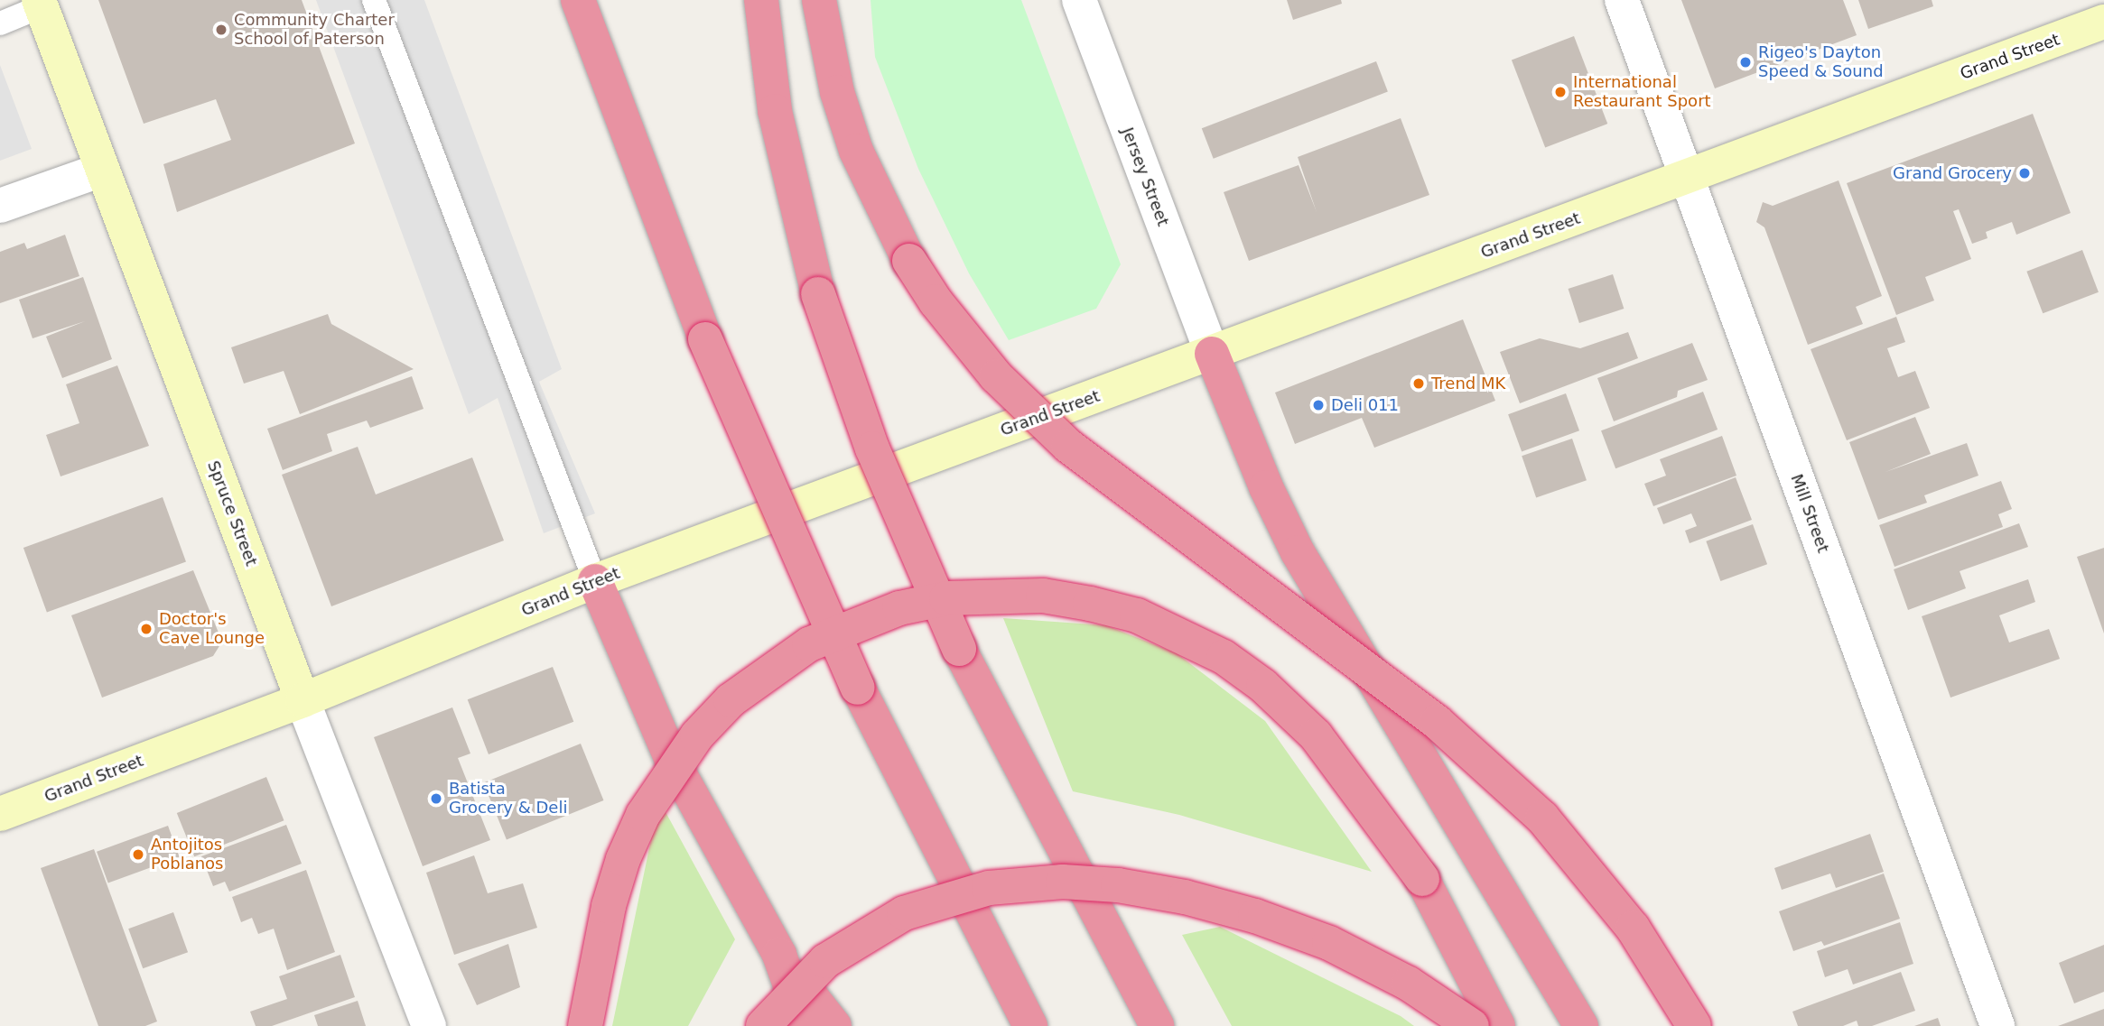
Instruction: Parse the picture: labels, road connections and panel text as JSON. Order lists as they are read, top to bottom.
{
  "streets": {
    "main road": ["Grand Street", "Spruce Street"],
    "street": ["Jersey Street", "Mill Street"]
  },
  "crossings": [
    ["Grand Street", "Jersey Street"],
    ["Grand Street", "Spruce Street"],
    ["Grand Street", "Mill Street"]
  ],
  "places": [
    "Community Charter School of Paterson",
    "Rigeo's Dayton Speed & Sound",
    "International Restaurant Sport",
    "Grand Grocery",
    "Trend MK",
    "Deli 011",
    "Doctor's Cave Lounge",
    "Batista Grocery & Deli",
    "Antojitos Poblanos"
  ]
}
